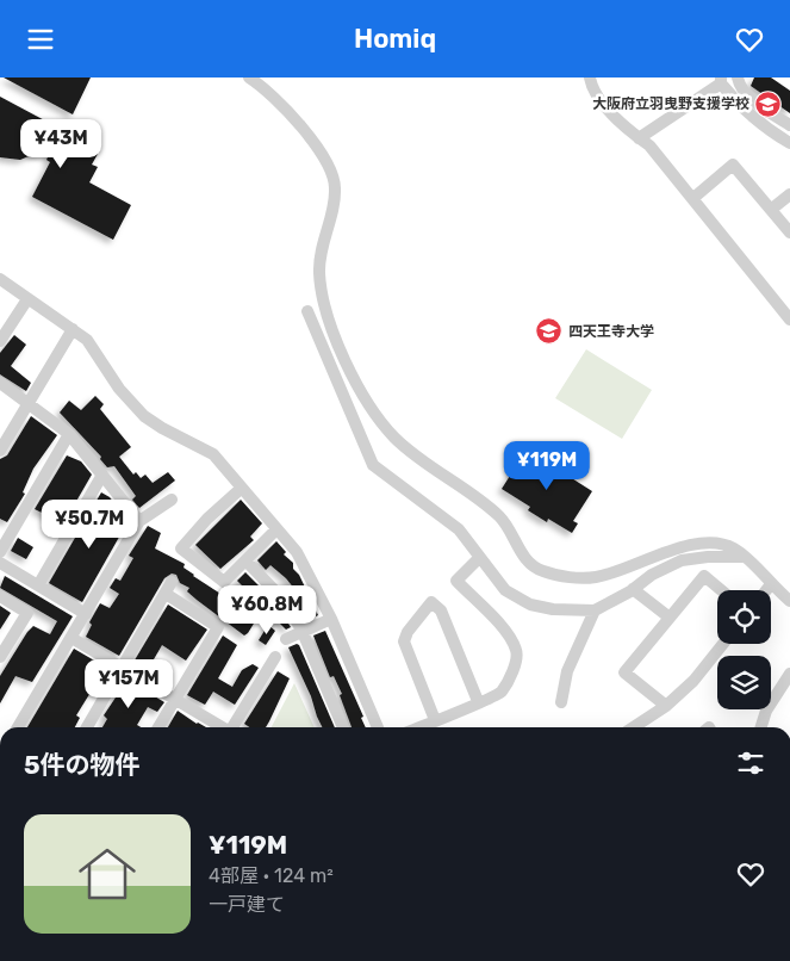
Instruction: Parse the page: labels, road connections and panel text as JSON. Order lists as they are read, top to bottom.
{
  "places": {
    "school or university": ["大阪府立羽曳野支援学校", "四天王寺大学"]
  },
  "page": {
    "header": "Homiq",
    "price": [
      "¥43M",
      "¥119M",
      "¥50.7M",
      "¥60.8M",
      "¥157M"
    ],
    "heading": "5件の物件",
    "list": [
      {
        "name": "¥119M",
        "note": "4部屋 · 124 m² · 一戸建て"
      }
    ]
  }
}
